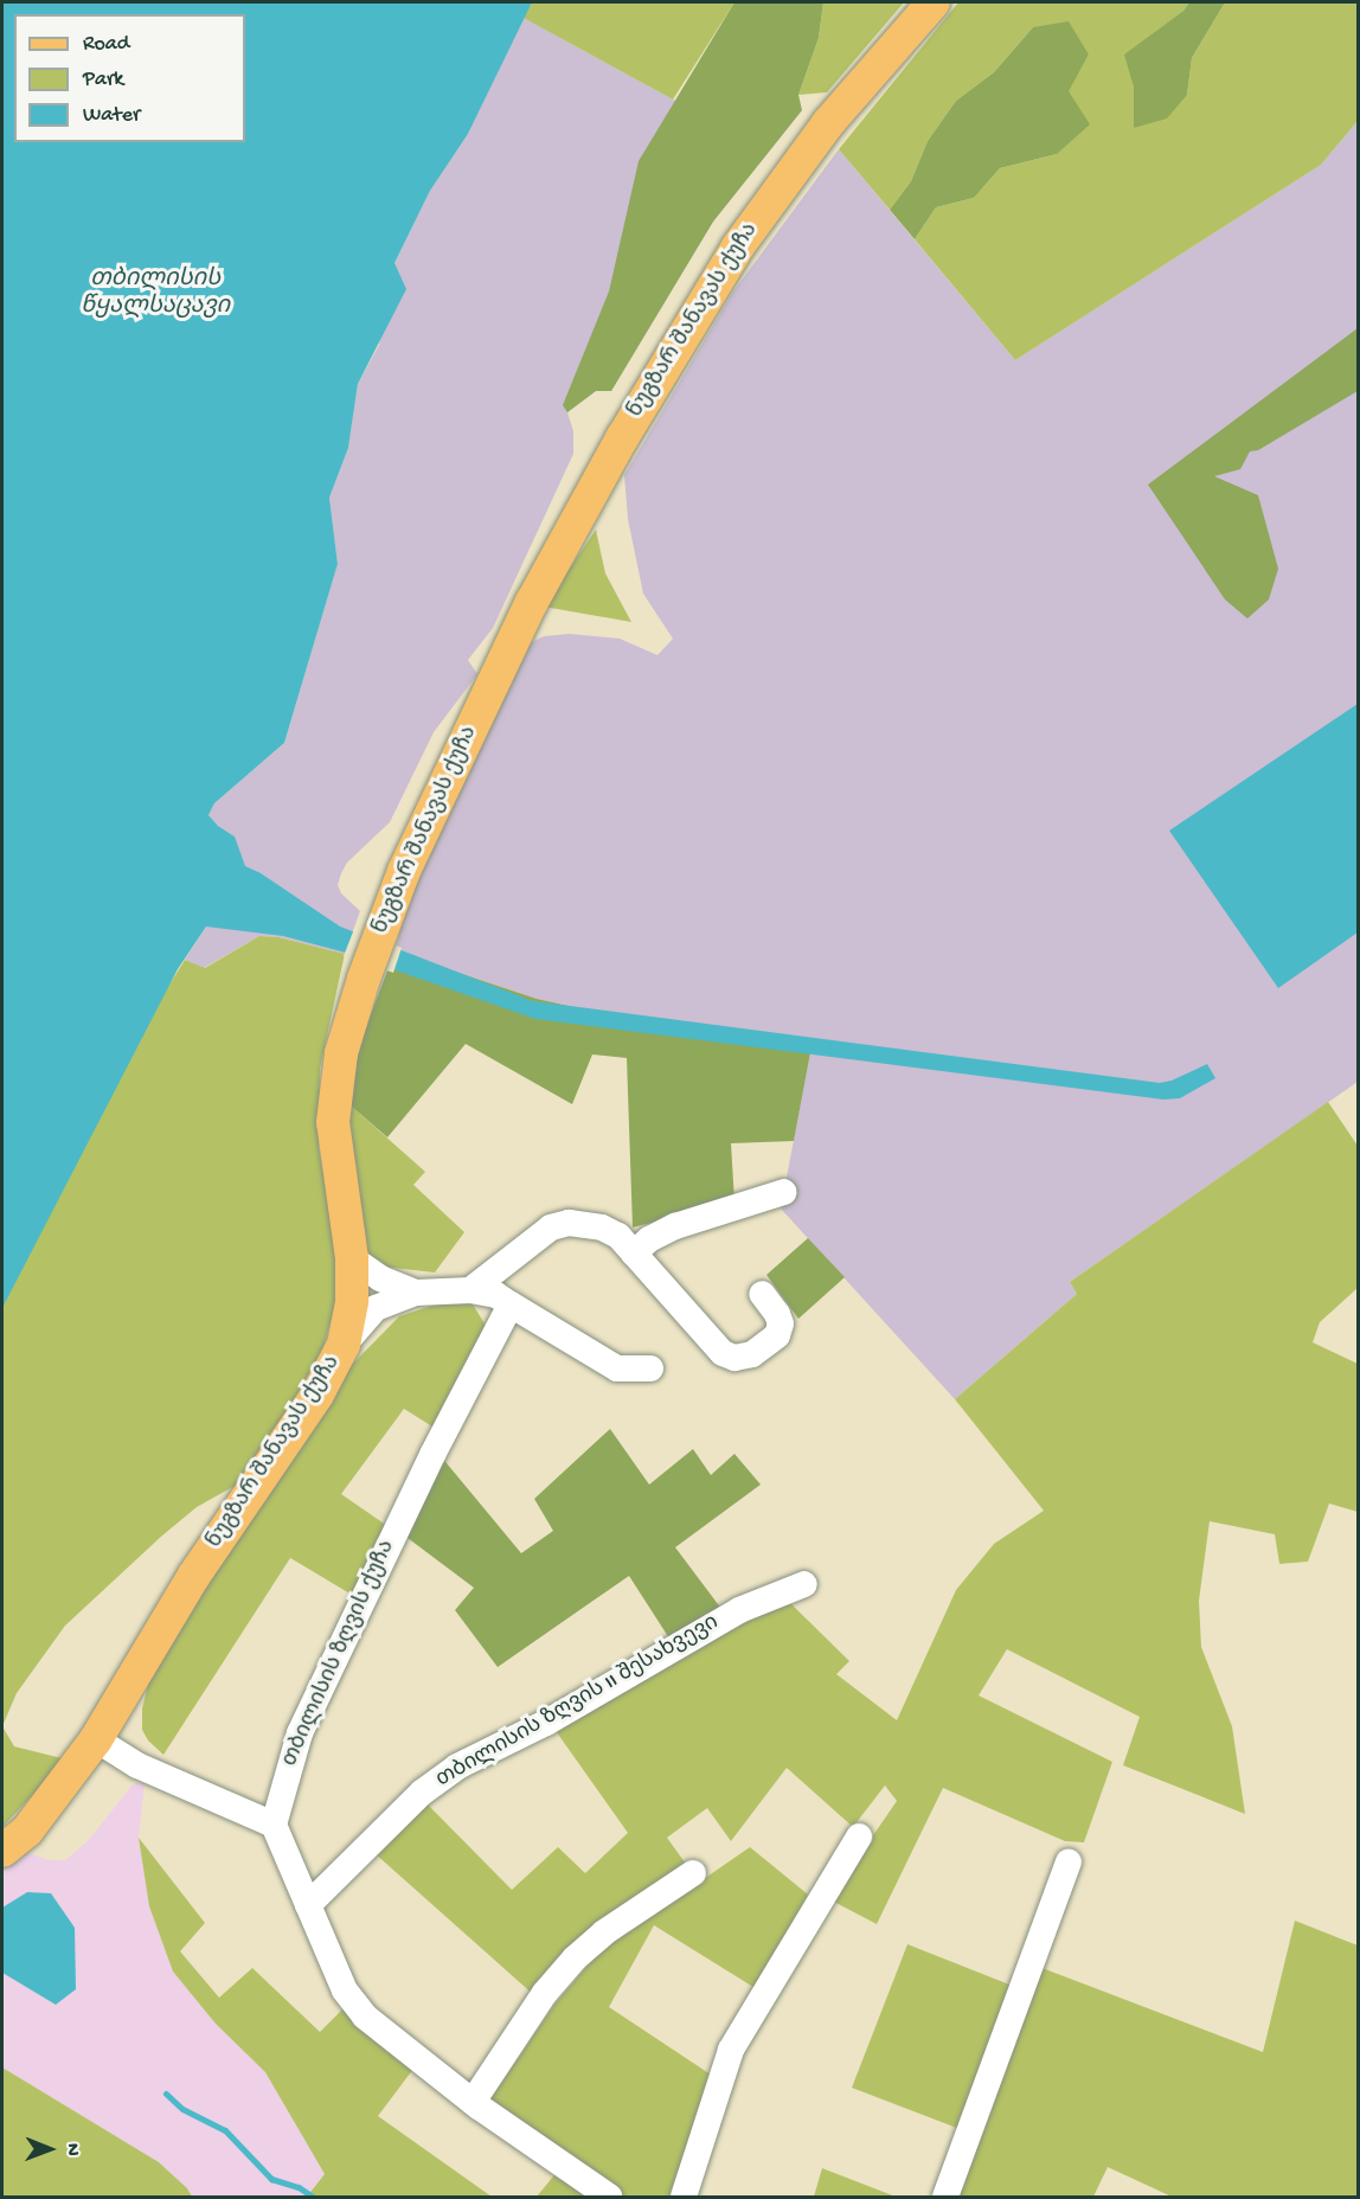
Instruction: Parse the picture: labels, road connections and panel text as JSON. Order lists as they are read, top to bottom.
{
  "streets": {
    "main road": ["ნუგზარ შანავას ქუჩა"],
    "street": ["თბილისის ზღვის ქუჩა", "თბილისის ზღვის II შესახვევი"]
  },
  "water": ["თბილისის წყალსაცავი"],
  "legend": ["Road", "Park", "Water"],
  "north": "right"
}
